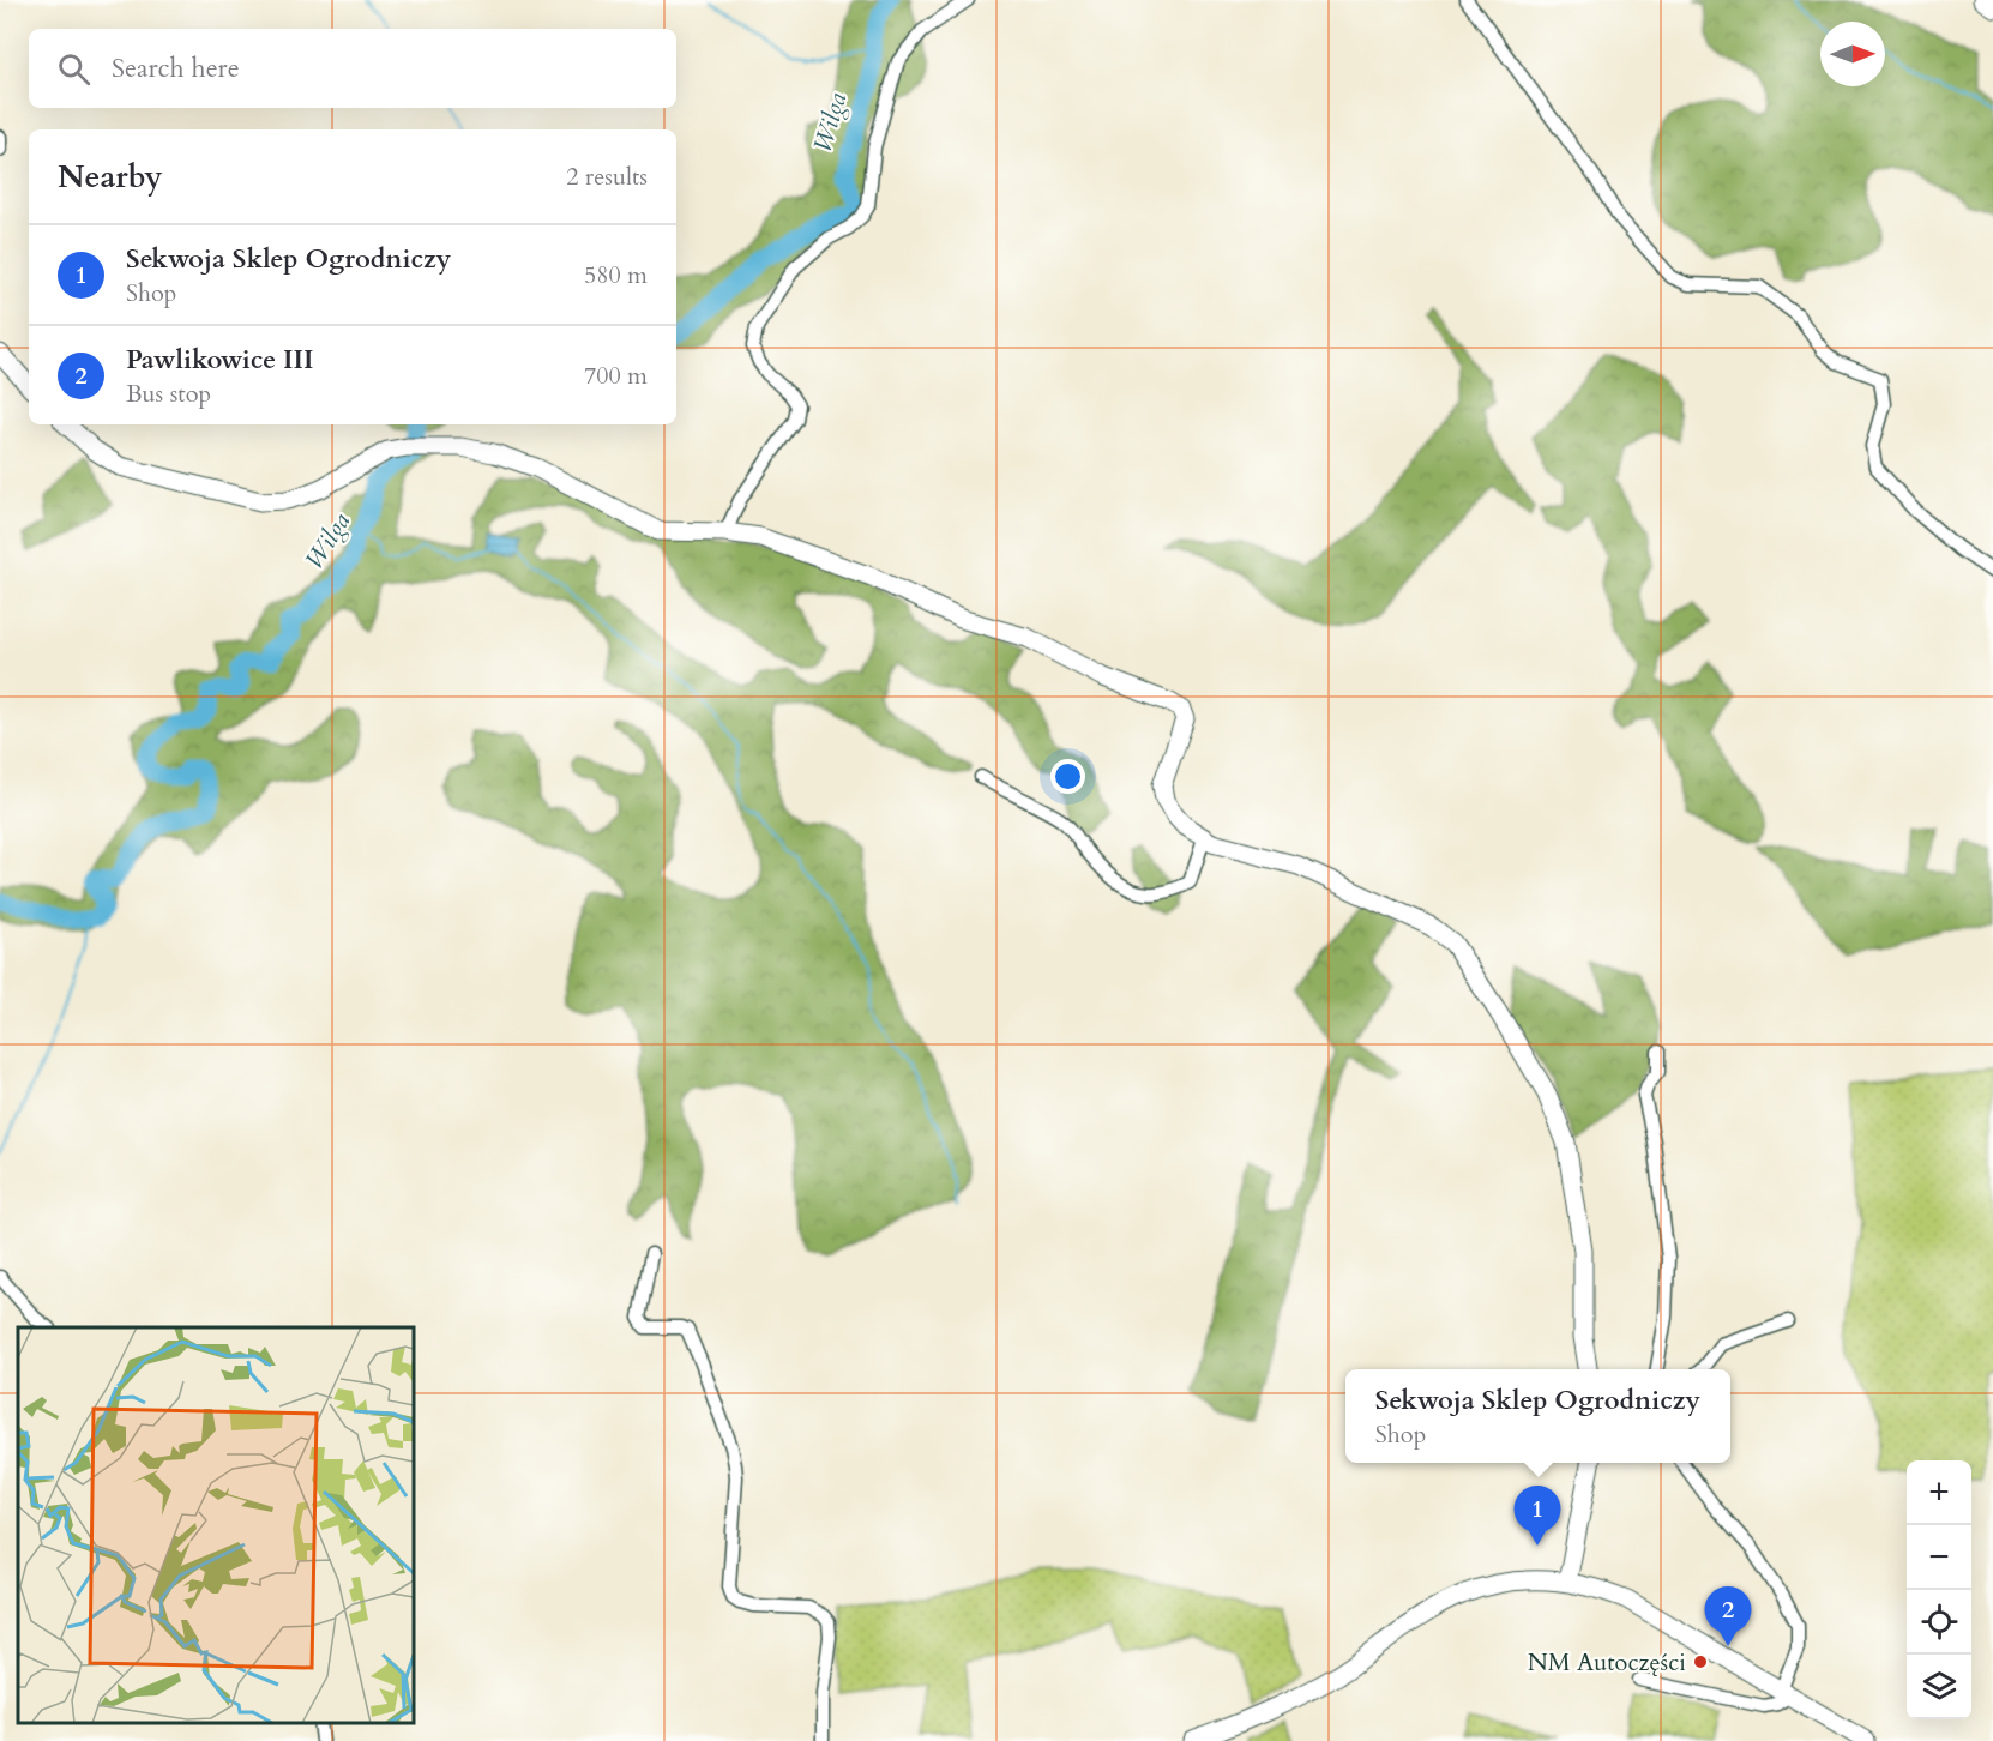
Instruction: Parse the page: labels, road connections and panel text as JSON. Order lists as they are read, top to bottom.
{
  "water": ["Wilga"],
  "places": ["NM Autoczęści"],
  "north": "right",
  "page": {
    "search": "Search here",
    "heading": ["Nearby", "2 results"],
    "list": [
      {
        "mark": "1",
        "name": "Sekwoja Sklep Ogrodniczy",
        "note": "Shop",
        "value": "580 m"
      },
      {
        "mark": "2",
        "name": "Pawlikowice III",
        "note": "Bus stop",
        "value": "700 m"
      }
    ],
    "popup": ["Sekwoja Sklep Ogrodniczy", "Shop"],
    "map_buttons": ["+", "−"],
    "pins": ["1", "2"]
  }
}
